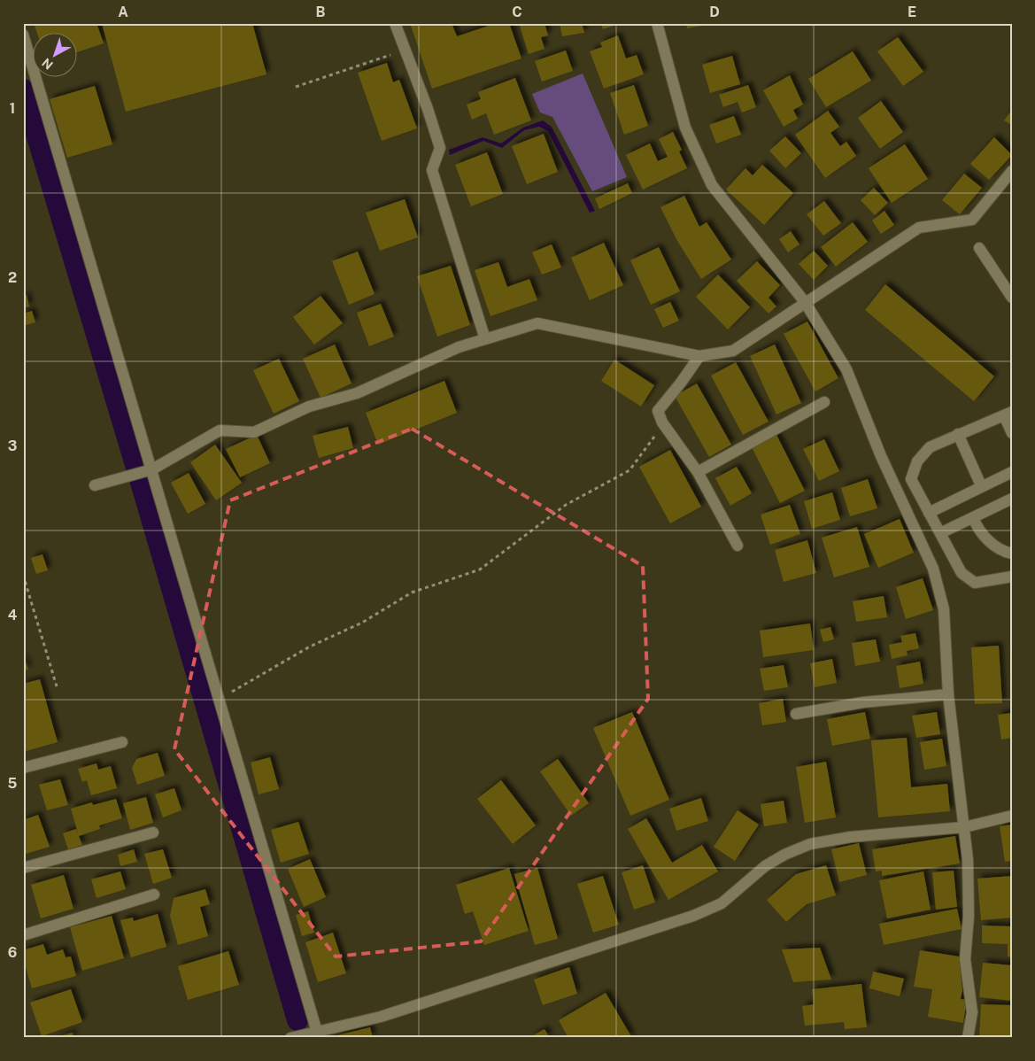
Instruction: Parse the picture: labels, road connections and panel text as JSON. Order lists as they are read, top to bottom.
{
  "north": "bottom left",
  "grid": {
    "columns": [
      "A",
      "B",
      "C",
      "D",
      "E"
    ],
    "rows": [
      "1",
      "2",
      "3",
      "4",
      "5",
      "6"
    ]
  }
}
